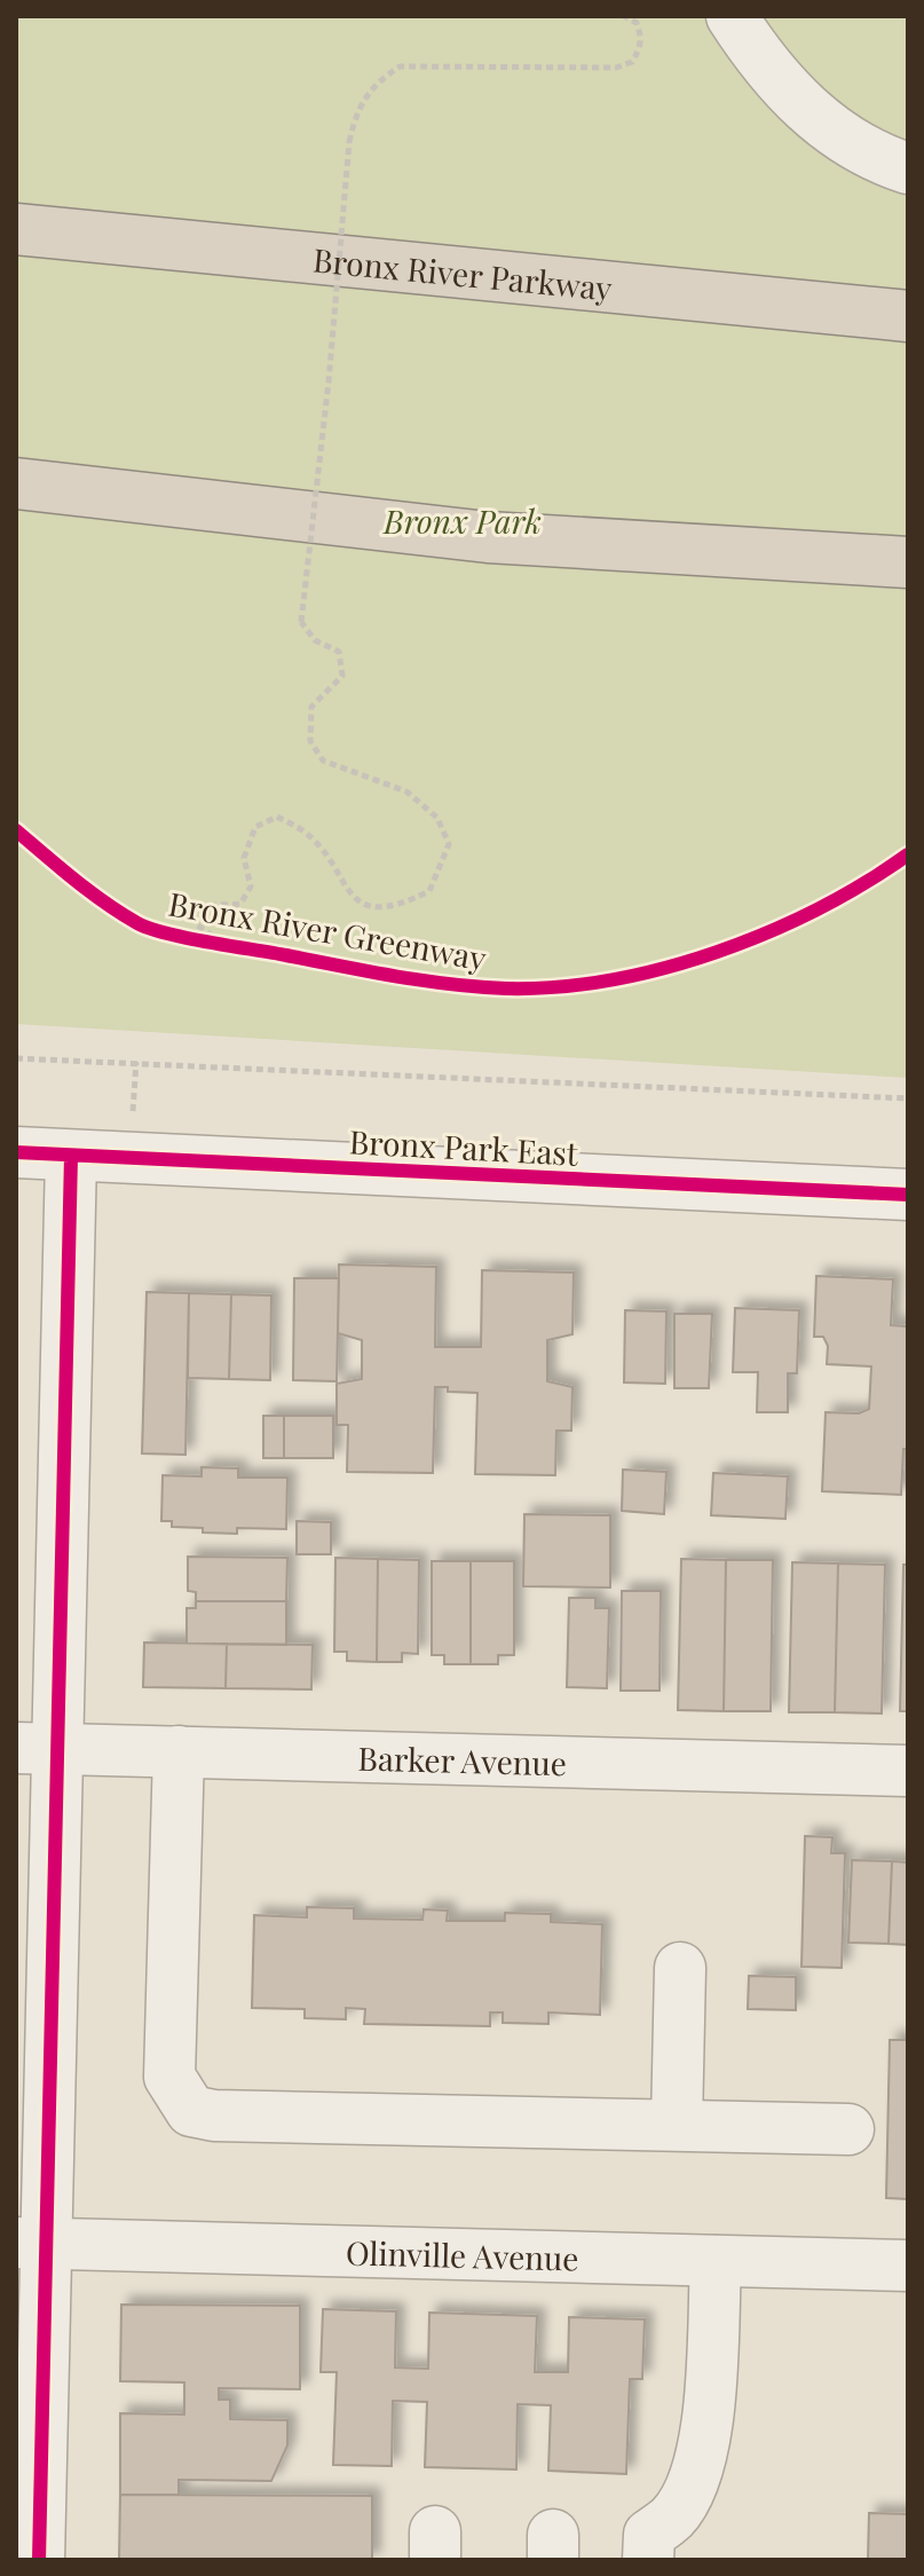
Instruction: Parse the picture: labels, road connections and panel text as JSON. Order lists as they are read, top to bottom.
{
  "streets": {
    "highway": ["Bronx River Parkway"],
    "street": ["Bronx Park East", "Barker Avenue", "Olinville Avenue"],
    "cycle path": ["Bronx River Greenway"]
  },
  "parks": ["Bronx Park"]
}
